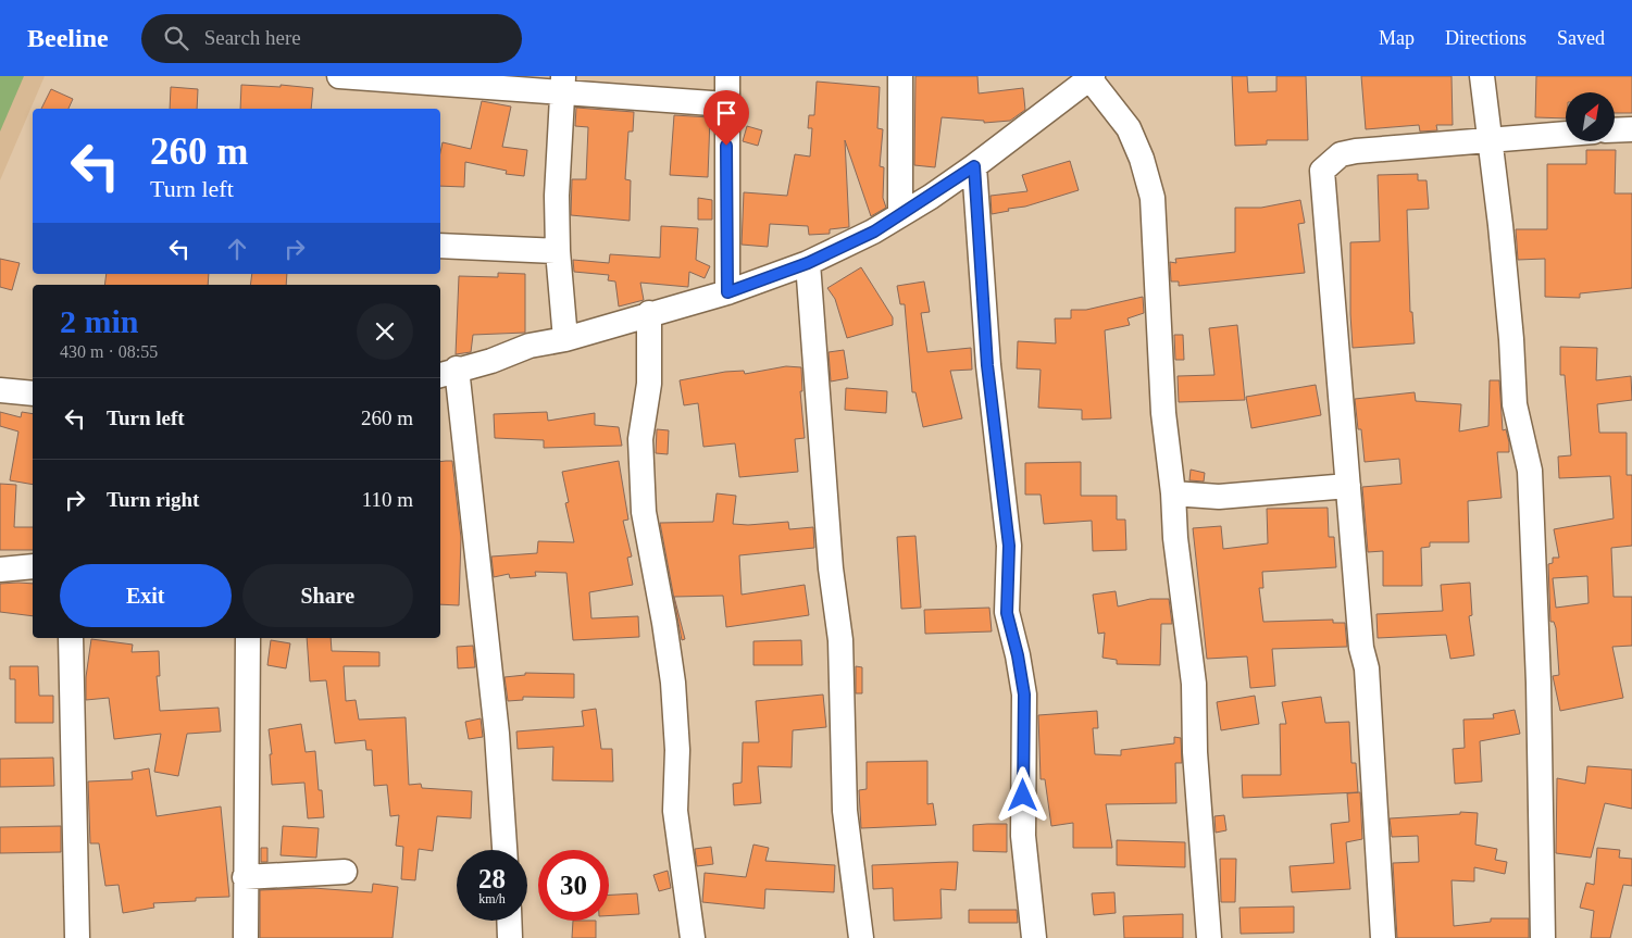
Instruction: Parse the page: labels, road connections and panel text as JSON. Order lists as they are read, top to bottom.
{
  "north": "top right",
  "page": {
    "header": "Beeline",
    "search": "Search here",
    "nav": ["Map", "Directions", "Saved"],
    "turn": ["260 m", "Turn left"],
    "heading": ["2 min", "430 m · 08:55"],
    "list": [
      {
        "name": "Turn left",
        "value": "260 m"
      },
      {
        "name": "Turn right",
        "value": "110 m"
      }
    ],
    "buttons": ["Exit", "Share"],
    "speed": "28 km/h",
    "limit": "30"
  }
}
